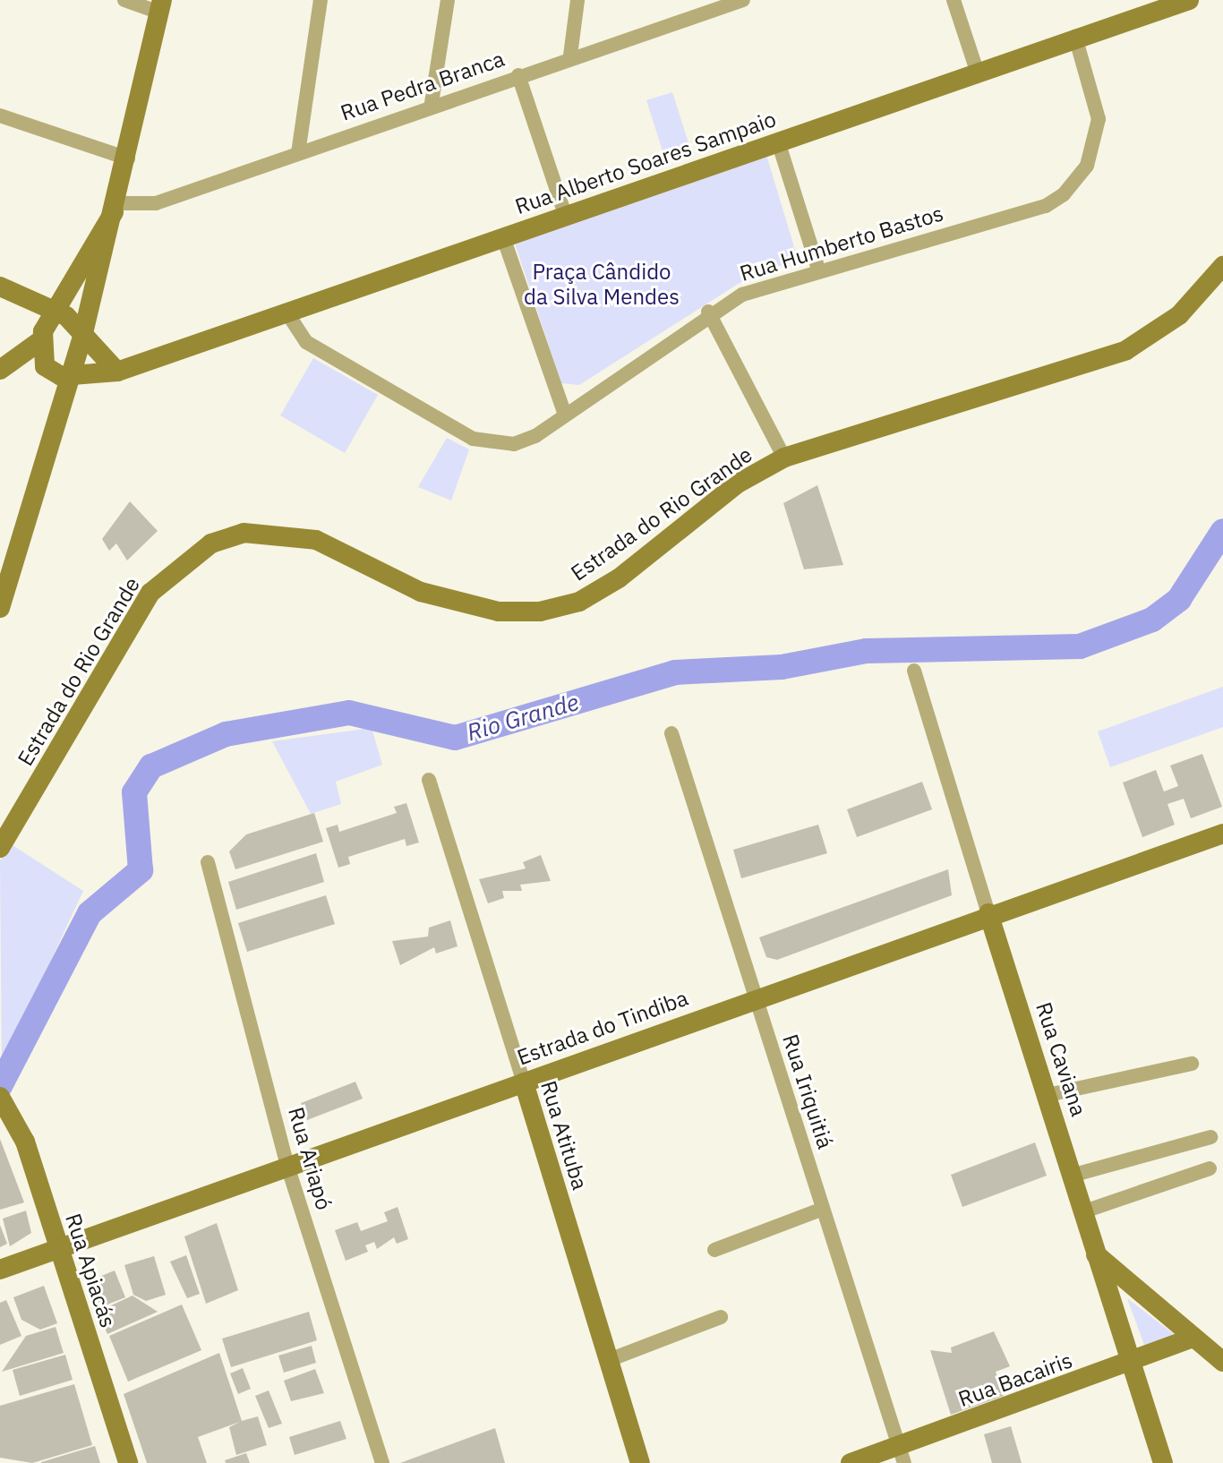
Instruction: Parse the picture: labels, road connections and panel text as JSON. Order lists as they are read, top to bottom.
{
  "streets": {
    "street": [
      "Rua Pedra Branca",
      "Rua Alberto Soares Sampaio",
      "Rua Humberto Bastos",
      "Estrada do Rio Grande",
      "Estrada do Tindiba",
      "Rua Caviana",
      "Rua Iriquitiá",
      "Rua Atituba",
      "Rua Ariapó",
      "Rua Apiacás",
      "Rua Bacairis"
    ]
  },
  "crossings": [
    ["Rua Alberto Soares Sampaio", "Rua Humberto Bastos"],
    ["Estrada do Tindiba", "Rua Caviana"],
    ["Estrada do Tindiba", "Rua Iriquitiá"],
    ["Estrada do Tindiba", "Rua Atituba"],
    ["Estrada do Tindiba", "Rua Ariapó"],
    ["Estrada do Tindiba", "Rua Apiacás"],
    ["Rua Caviana", "Rua Bacairis"],
    ["Rua Iriquitiá", "Rua Bacairis"]
  ],
  "water": ["Rio Grande"],
  "parks": ["Praça Cândido da Silva Mendes"]
}
